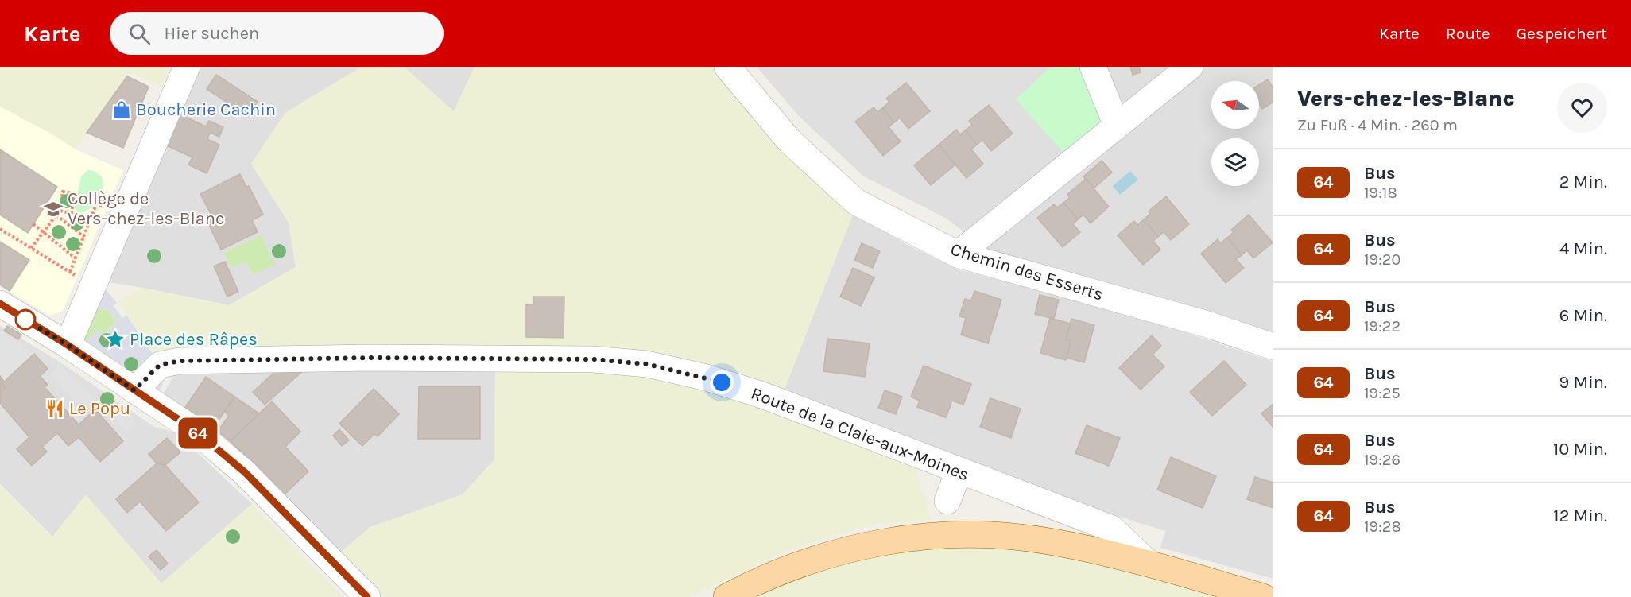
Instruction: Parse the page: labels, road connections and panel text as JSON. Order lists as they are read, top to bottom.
{
  "streets": {
    "main road": ["Route de la Claie-aux-Moines"],
    "street": ["Chemin des Esserts"]
  },
  "places": {
    "shop": ["Boucherie Cachin"],
    "school or university": ["Collège de Vers-chez-les-Blanc"],
    "place": ["Place des Râpes"],
    "restaurant": ["Le Popu"]
  },
  "lines": ["bus line 64"],
  "north": "left",
  "page": {
    "header": "Karte",
    "search": "Hier suchen",
    "nav": ["Karte", "Route", "Gespeichert"],
    "on_map": "64",
    "heading": ["Vers-chez-les-Blanc", "Zu Fuß · 4 Min. · 260 m"],
    "list": [
      {
        "mark": "64",
        "name": "Bus",
        "note": "19:18",
        "value": "2 Min."
      },
      {
        "mark": "64",
        "name": "Bus",
        "note": "19:20",
        "value": "4 Min."
      },
      {
        "mark": "64",
        "name": "Bus",
        "note": "19:22",
        "value": "6 Min."
      },
      {
        "mark": "64",
        "name": "Bus",
        "note": "19:25",
        "value": "9 Min."
      },
      {
        "mark": "64",
        "name": "Bus",
        "note": "19:26",
        "value": "10 Min."
      },
      {
        "mark": "64",
        "name": "Bus",
        "note": "19:28",
        "value": "12 Min."
      }
    ]
  }
}
